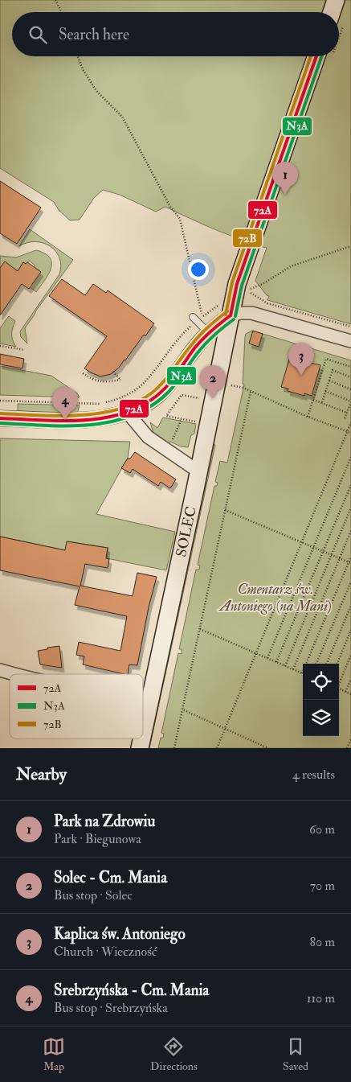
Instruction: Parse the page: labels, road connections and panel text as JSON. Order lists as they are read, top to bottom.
{
  "streets": {
    "main road": ["SOLEC"]
  },
  "parks": ["Cmentarz św. Antoniego (na Mani)"],
  "lines": ["transit line 72A", "transit line N3A", "transit line 72B"],
  "legend": ["72A", "N3A", "72B"],
  "page": {
    "search": "Search here",
    "pins": [
      "1",
      "3",
      "2",
      "4"
    ],
    "heading": ["Nearby", "4 results"],
    "list": [
      {
        "mark": "1",
        "name": "Park na Zdrowiu",
        "note": "Park · Biegunowa",
        "value": "60 m"
      },
      {
        "mark": "2",
        "name": "Solec - Cm. Mania",
        "note": "Bus stop · Solec",
        "value": "70 m"
      },
      {
        "mark": "3",
        "name": "Kaplica św. Antoniego",
        "note": "Church · Wieczność",
        "value": "80 m"
      },
      {
        "mark": "4",
        "name": "Srebrzyńska - Cm. Mania",
        "note": "Bus stop · Srebrzyńska",
        "value": "110 m"
      }
    ],
    "nav": ["Map", "Directions", "Saved"]
  }
}
